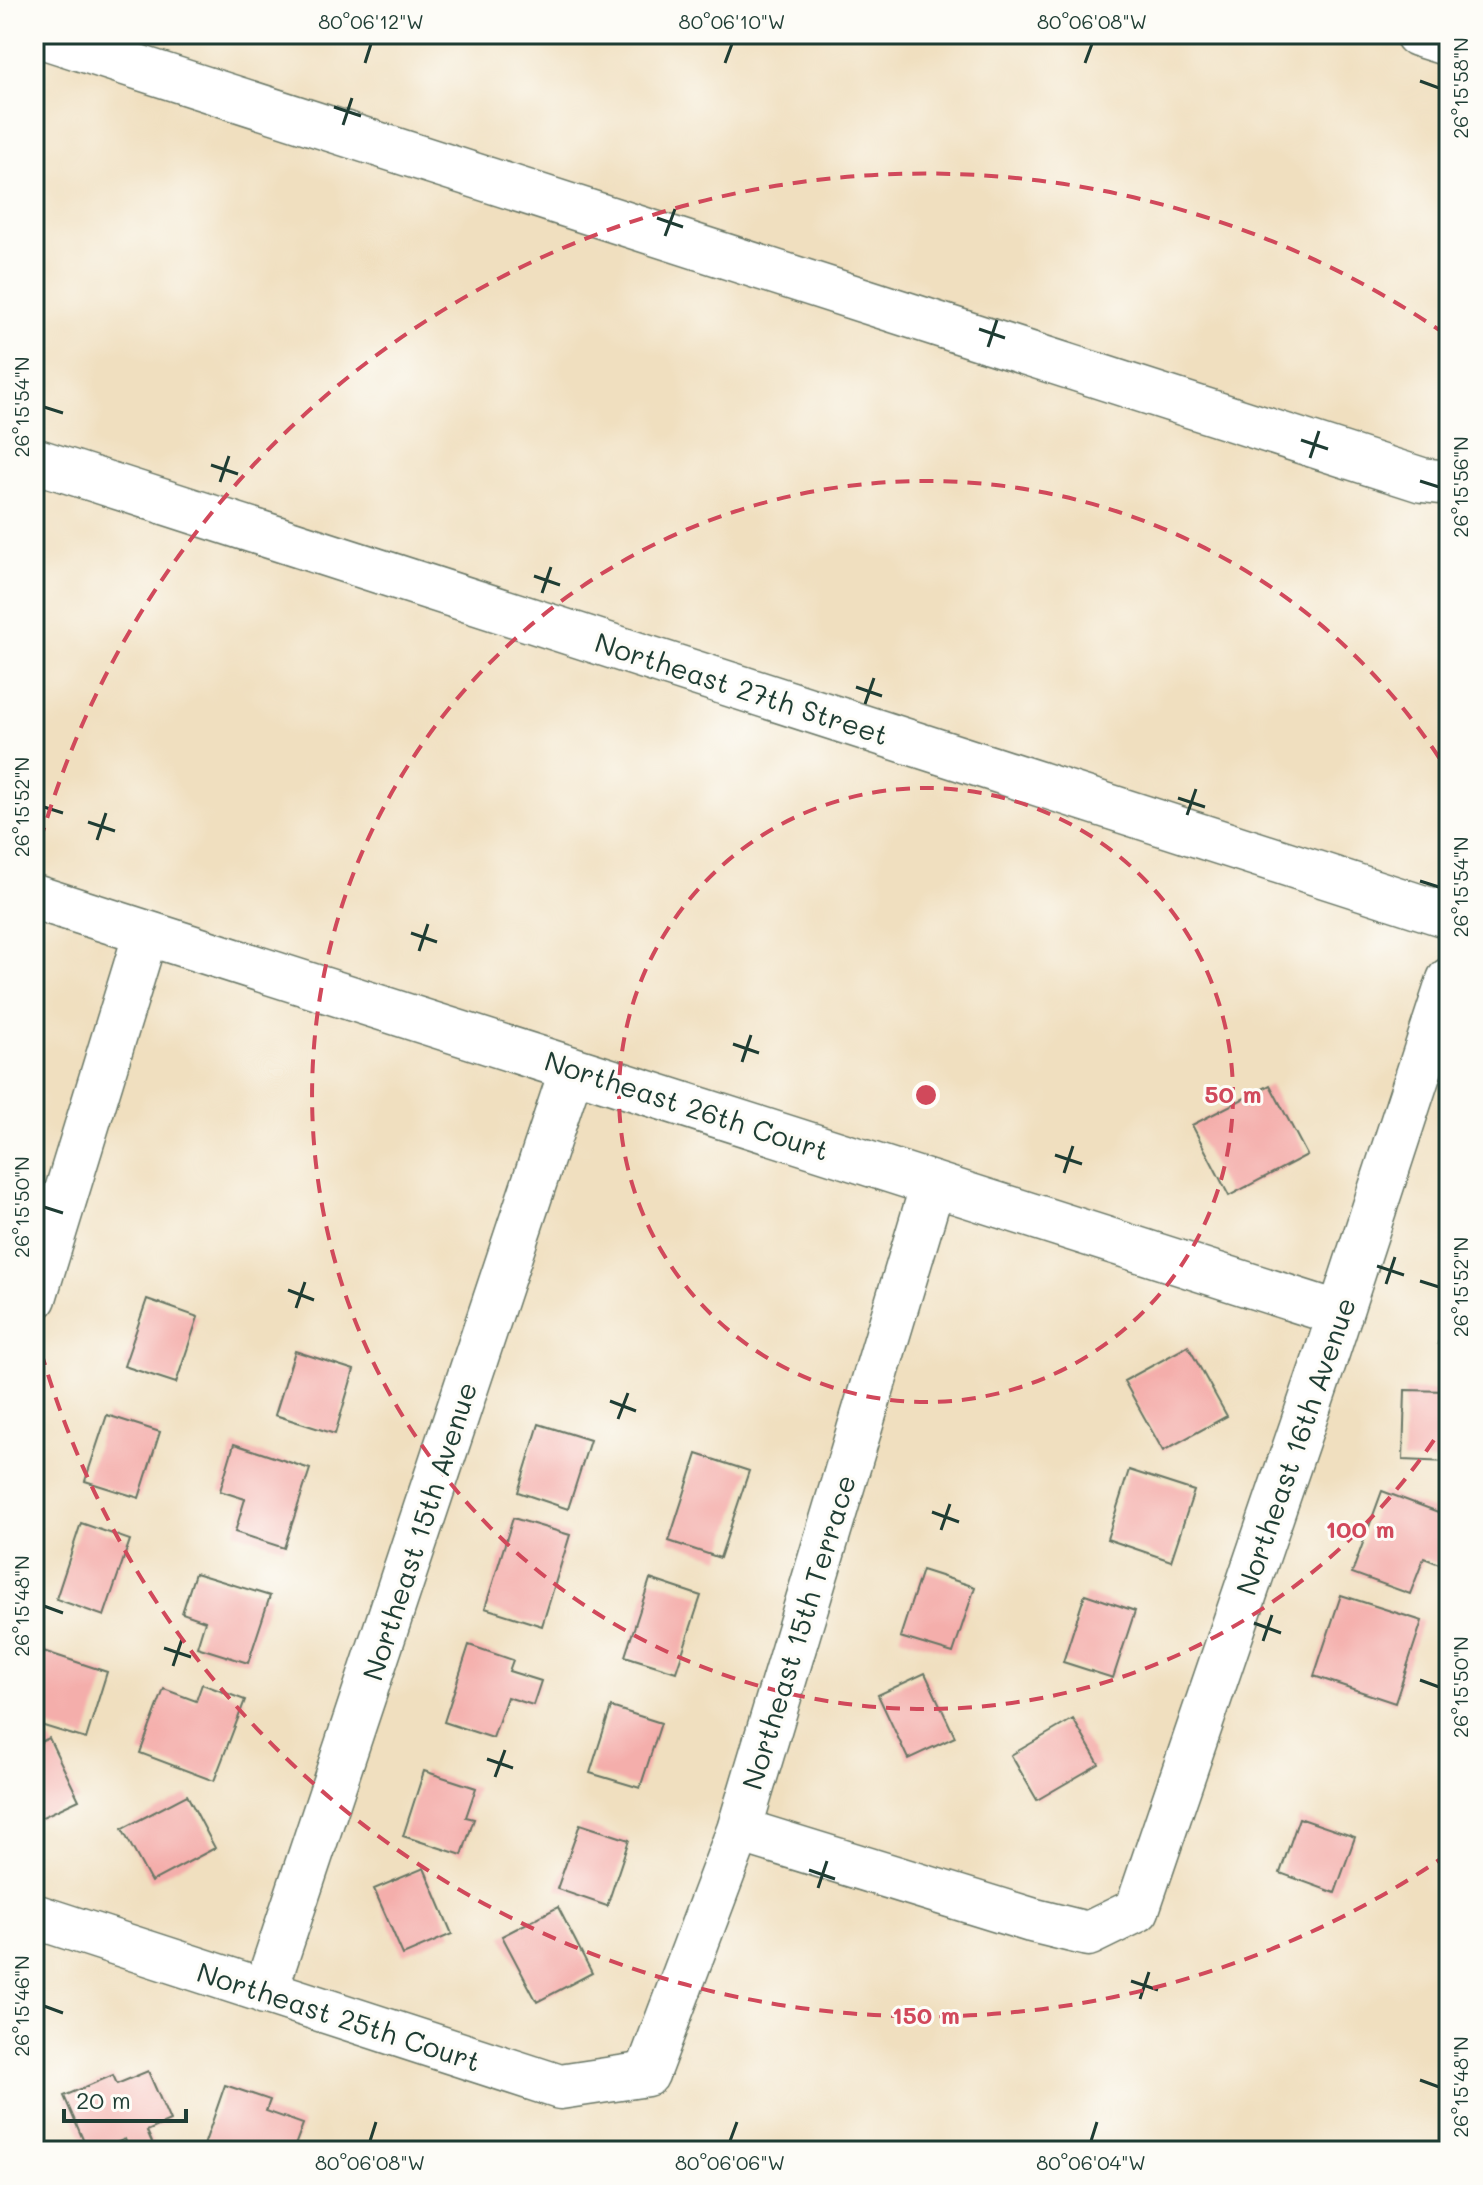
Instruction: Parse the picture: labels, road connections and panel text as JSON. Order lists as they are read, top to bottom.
{
  "streets": {
    "street": [
      "Northeast 27th Street",
      "Northeast 26th Court",
      "Northeast 16th Avenue",
      "Northeast 15th Avenue",
      "Northeast 15th Terrace",
      "Northeast 25th Court"
    ]
  },
  "crossings": [
    ["Northeast 26th Court", "Northeast 16th Avenue"],
    ["Northeast 26th Court", "Northeast 15th Avenue"],
    ["Northeast 26th Court", "Northeast 15th Terrace"],
    ["Northeast 16th Avenue", "Northeast 15th Terrace"],
    ["Northeast 15th Avenue", "Northeast 25th Court"],
    ["Northeast 15th Terrace", "Northeast 25th Court"]
  ],
  "scale_bar": "20 m",
  "coordinates": [
    "80°06'12\"W",
    "80°06'10\"W",
    "80°06'08\"W",
    "26°15'58\"N",
    "26°15'54\"N",
    "26°15'56\"N",
    "26°15'52\"N",
    "26°15'50\"N",
    "26°15'48\"N",
    "26°15'46\"N",
    "80°06'06\"W",
    "80°06'04\"W"
  ],
  "rings": ["50 m", "100 m", "150 m"]
}
